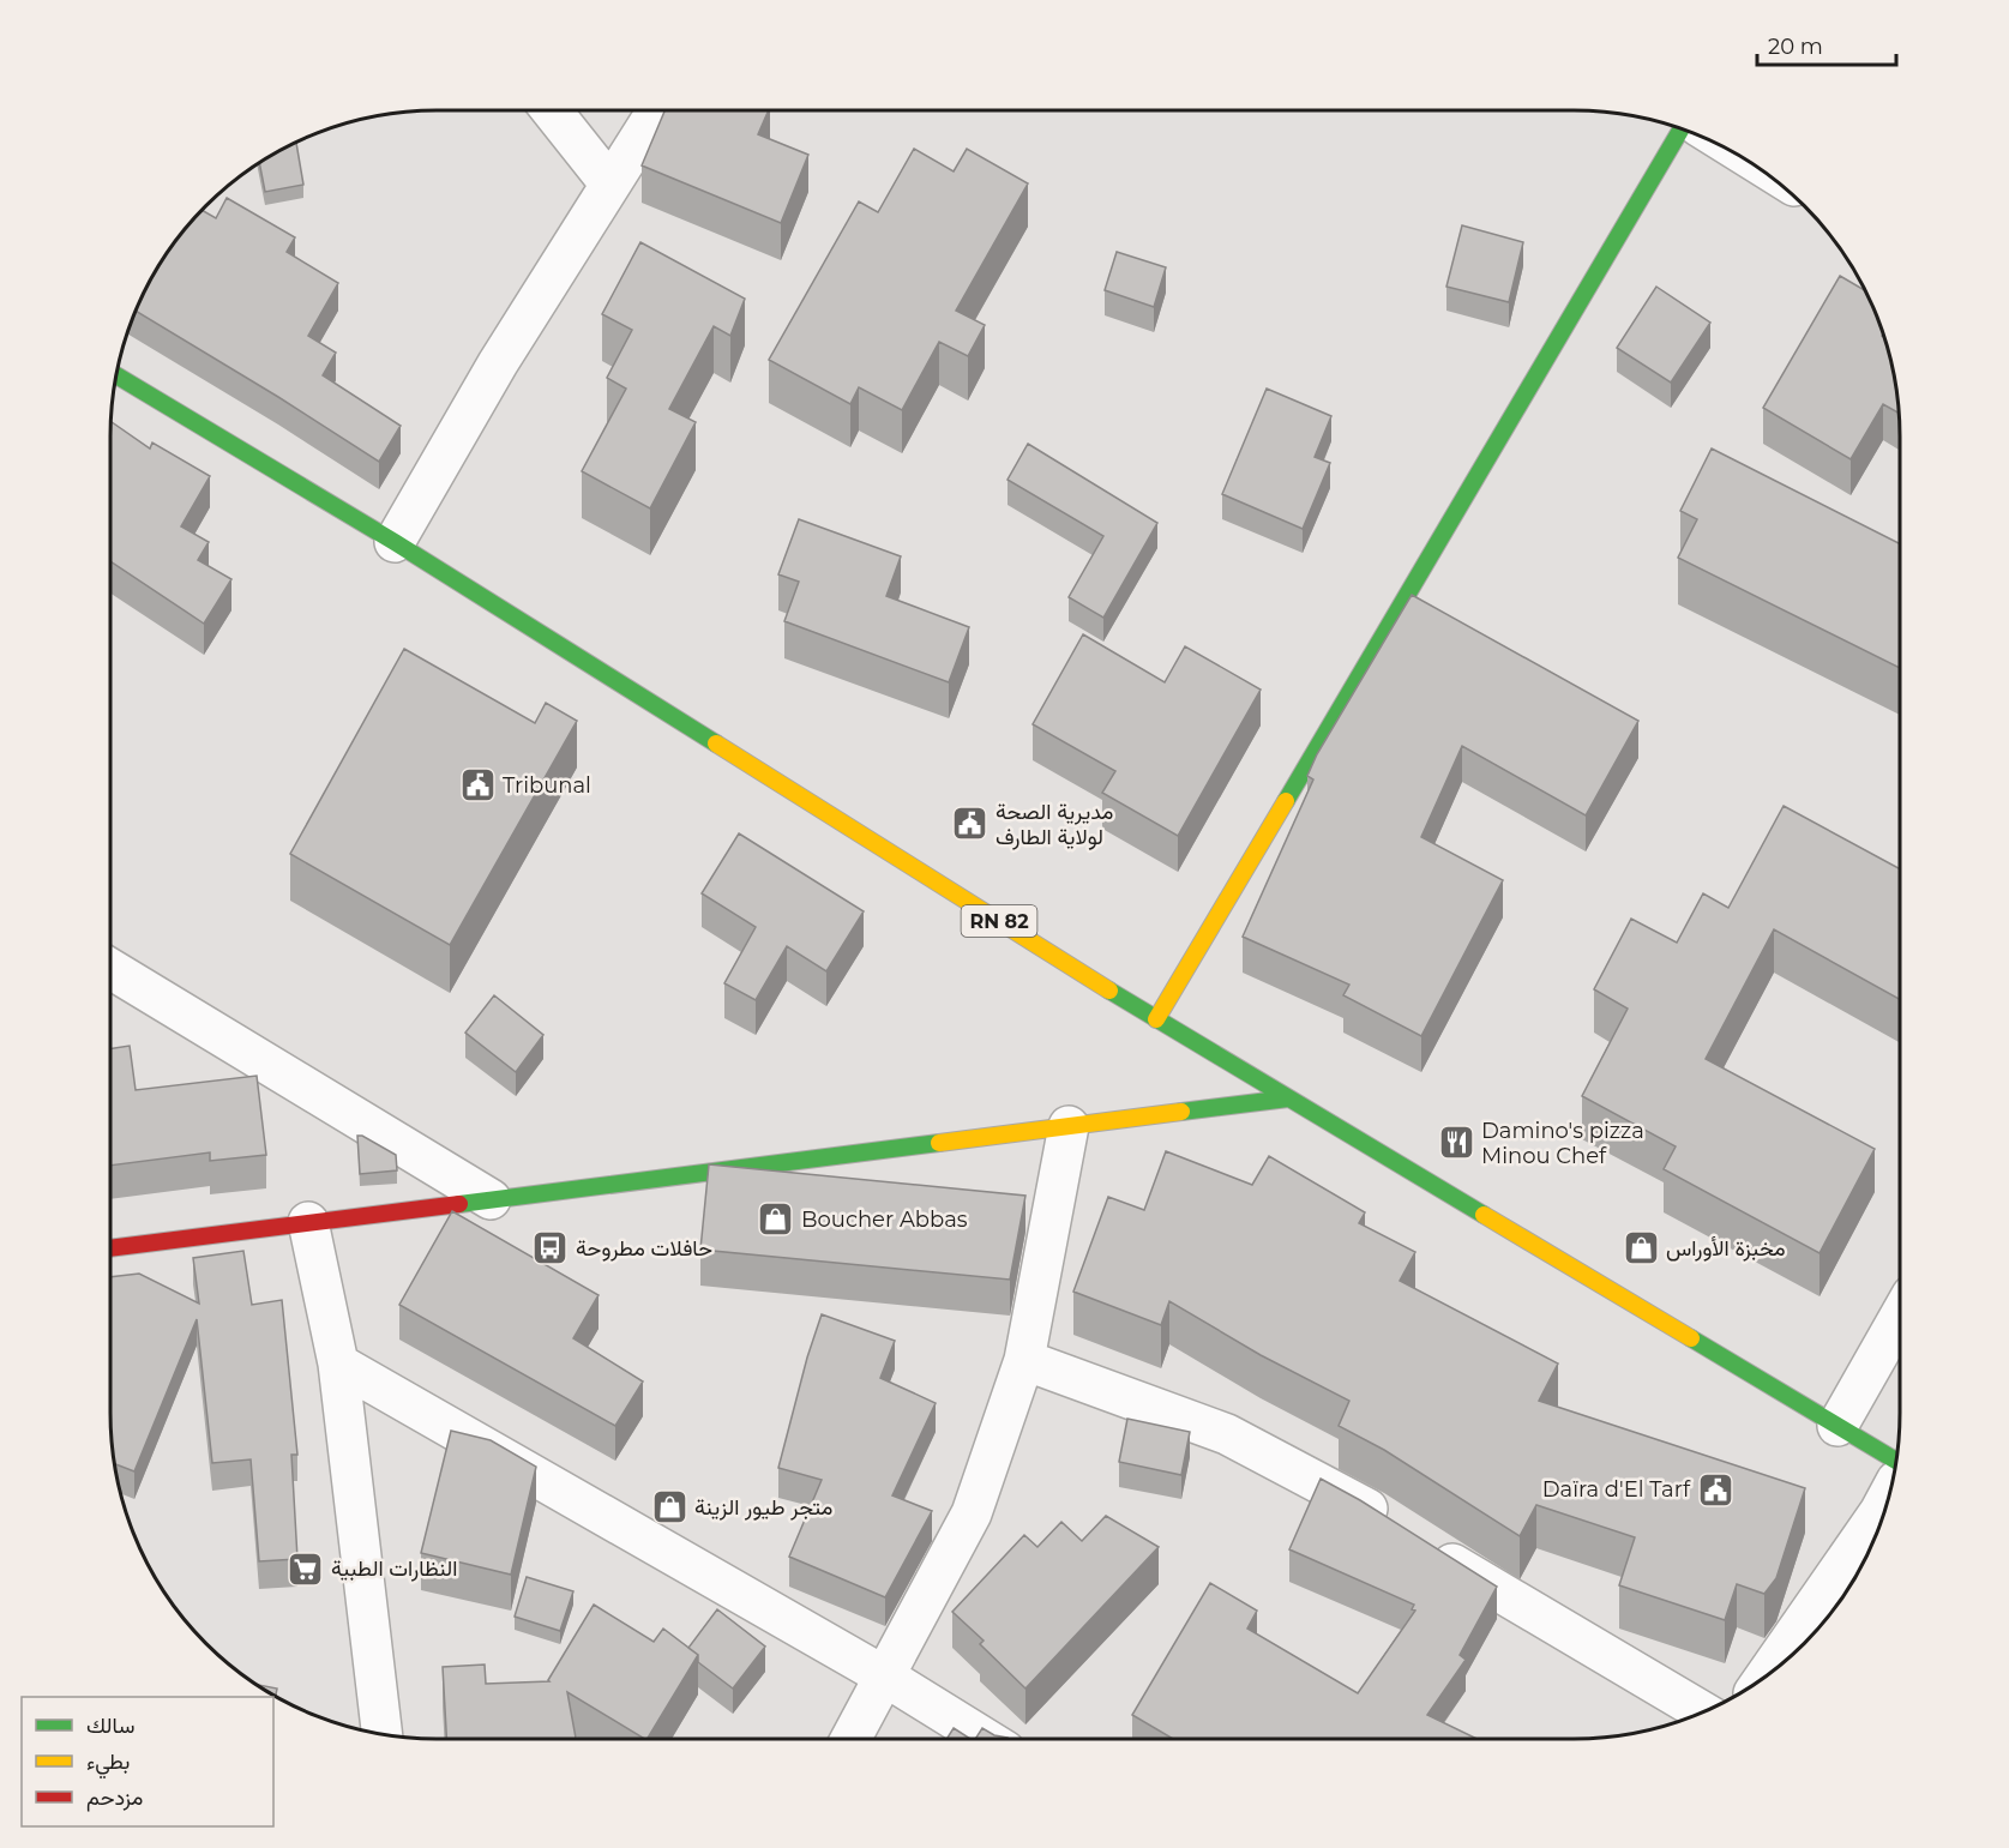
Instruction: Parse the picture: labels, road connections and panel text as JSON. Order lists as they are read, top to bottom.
{
  "streets": {
    "street": ["RN 82"]
  },
  "places": {
    "public building": ["Tribunal", "مديرية الصحة لولاية الطارف", "Daïra d'El Tarf"],
    "restaurant": ["Damino's pizza Minou Chef"],
    "shop": ["Boucher Abbas", "مخبزة الأوراس", "متجر طيور الزينة"],
    "bus stop": ["حافلات مطروحة"],
    "supermarket": ["النظارات الطبية"]
  },
  "legend": ["سالك", "بطيء", "مزدحم"],
  "scale_bar": "20 m"
}
